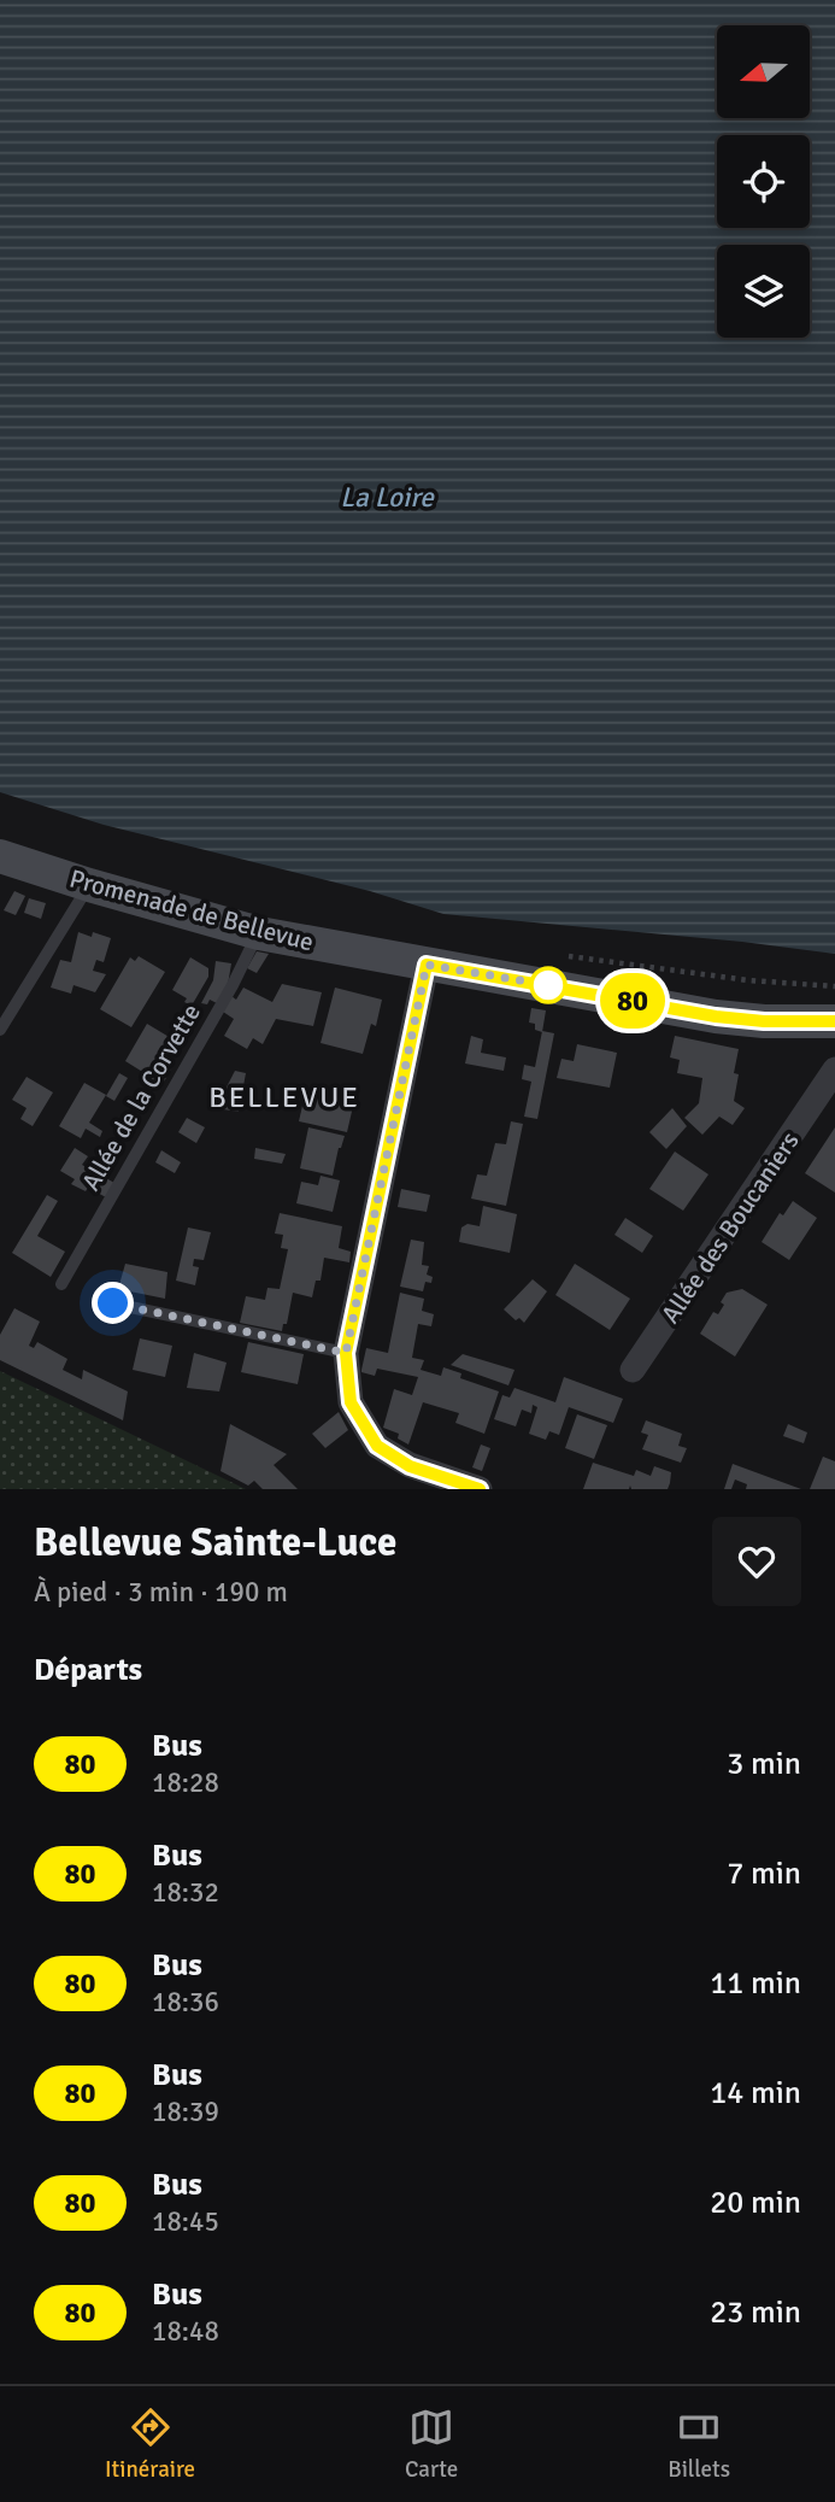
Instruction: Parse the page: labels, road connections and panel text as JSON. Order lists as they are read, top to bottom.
{
  "streets": {
    "street": ["Promenade de Bellevue", "Allée des Boucaniers"],
    "lane": ["Allée de la Corvette"]
  },
  "crossings": [
    ["Promenade de Bellevue", "Allée de la Corvette"]
  ],
  "districts": ["BELLEVUE"],
  "water": ["La Loire"],
  "lines": ["bus line 80"],
  "north": "left",
  "page": {
    "on_map": "80",
    "heading": [
      ["Bellevue Sainte-Luce", "À pied · 3 min · 190 m"],
      "Départs"
    ],
    "list": [
      {
        "mark": "80",
        "name": "Bus",
        "note": "18:28",
        "value": "3 min"
      },
      {
        "mark": "80",
        "name": "Bus",
        "note": "18:32",
        "value": "7 min"
      },
      {
        "mark": "80",
        "name": "Bus",
        "note": "18:36",
        "value": "11 min"
      },
      {
        "mark": "80",
        "name": "Bus",
        "note": "18:39",
        "value": "14 min"
      },
      {
        "mark": "80",
        "name": "Bus",
        "note": "18:45",
        "value": "20 min"
      },
      {
        "mark": "80",
        "name": "Bus",
        "note": "18:48",
        "value": "23 min"
      }
    ],
    "tabs": ["Itinéraire", "Carte", "Billets"]
  }
}
